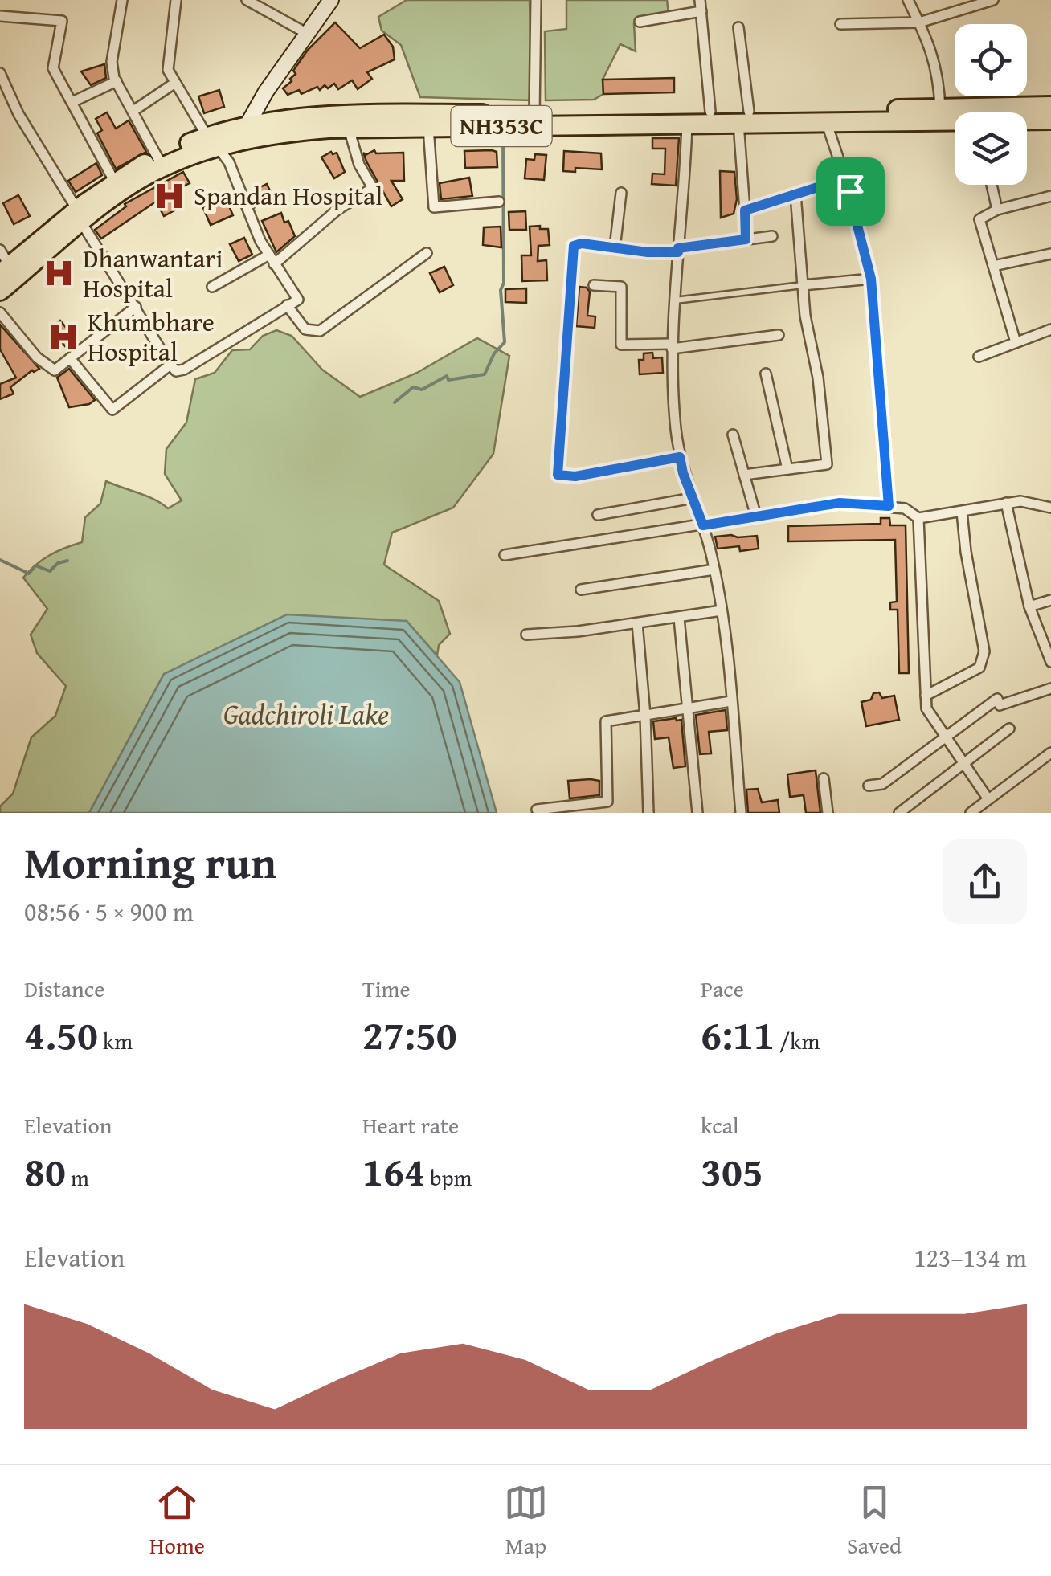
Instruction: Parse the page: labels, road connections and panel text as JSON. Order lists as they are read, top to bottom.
{
  "streets": {
    "highway": ["NH353C"]
  },
  "water": ["Gadchiroli Lake"],
  "places": {
    "hospital": ["Spandan Hospital", "Dhanwantari Hospital", "Khumbhare Hospital"]
  },
  "page": {
    "heading": ["Morning run", "08:56 · 5 × 900 m"],
    "stats": [
      ["Distance", "4.50 km"],
      ["Time", "27:50"],
      ["Pace", "6:11 /km"],
      ["Elevation", "80 m"],
      ["Heart rate", "164 bpm"],
      ["kcal", "305"]
    ],
    "chart": ["Elevation", "123–134 m"],
    "tabs": ["Home", "Map", "Saved"]
  }
}
